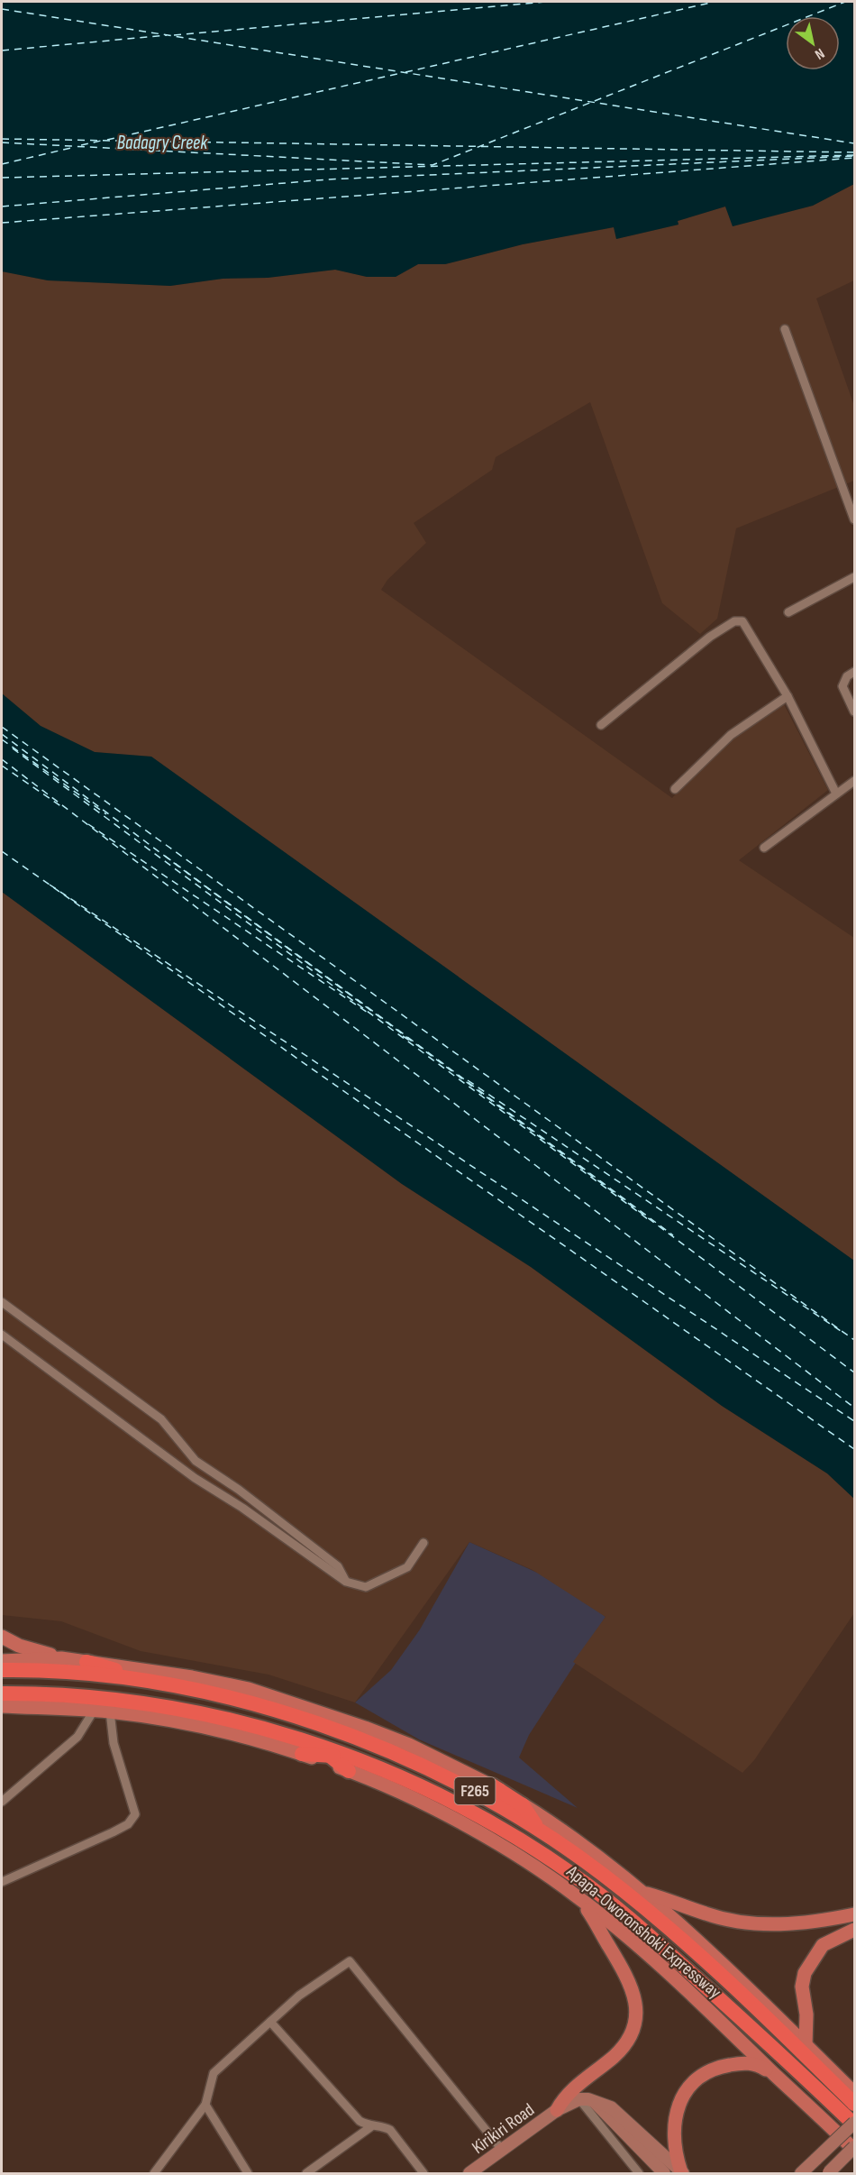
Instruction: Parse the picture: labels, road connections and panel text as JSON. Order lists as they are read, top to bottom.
{
  "streets": {
    "highway": ["F265", "Apapa-Oworonshoki Expressway"],
    "main road": ["Kirikiri Road"]
  },
  "water": ["Badagry Creek"],
  "north": "bottom right"
}
